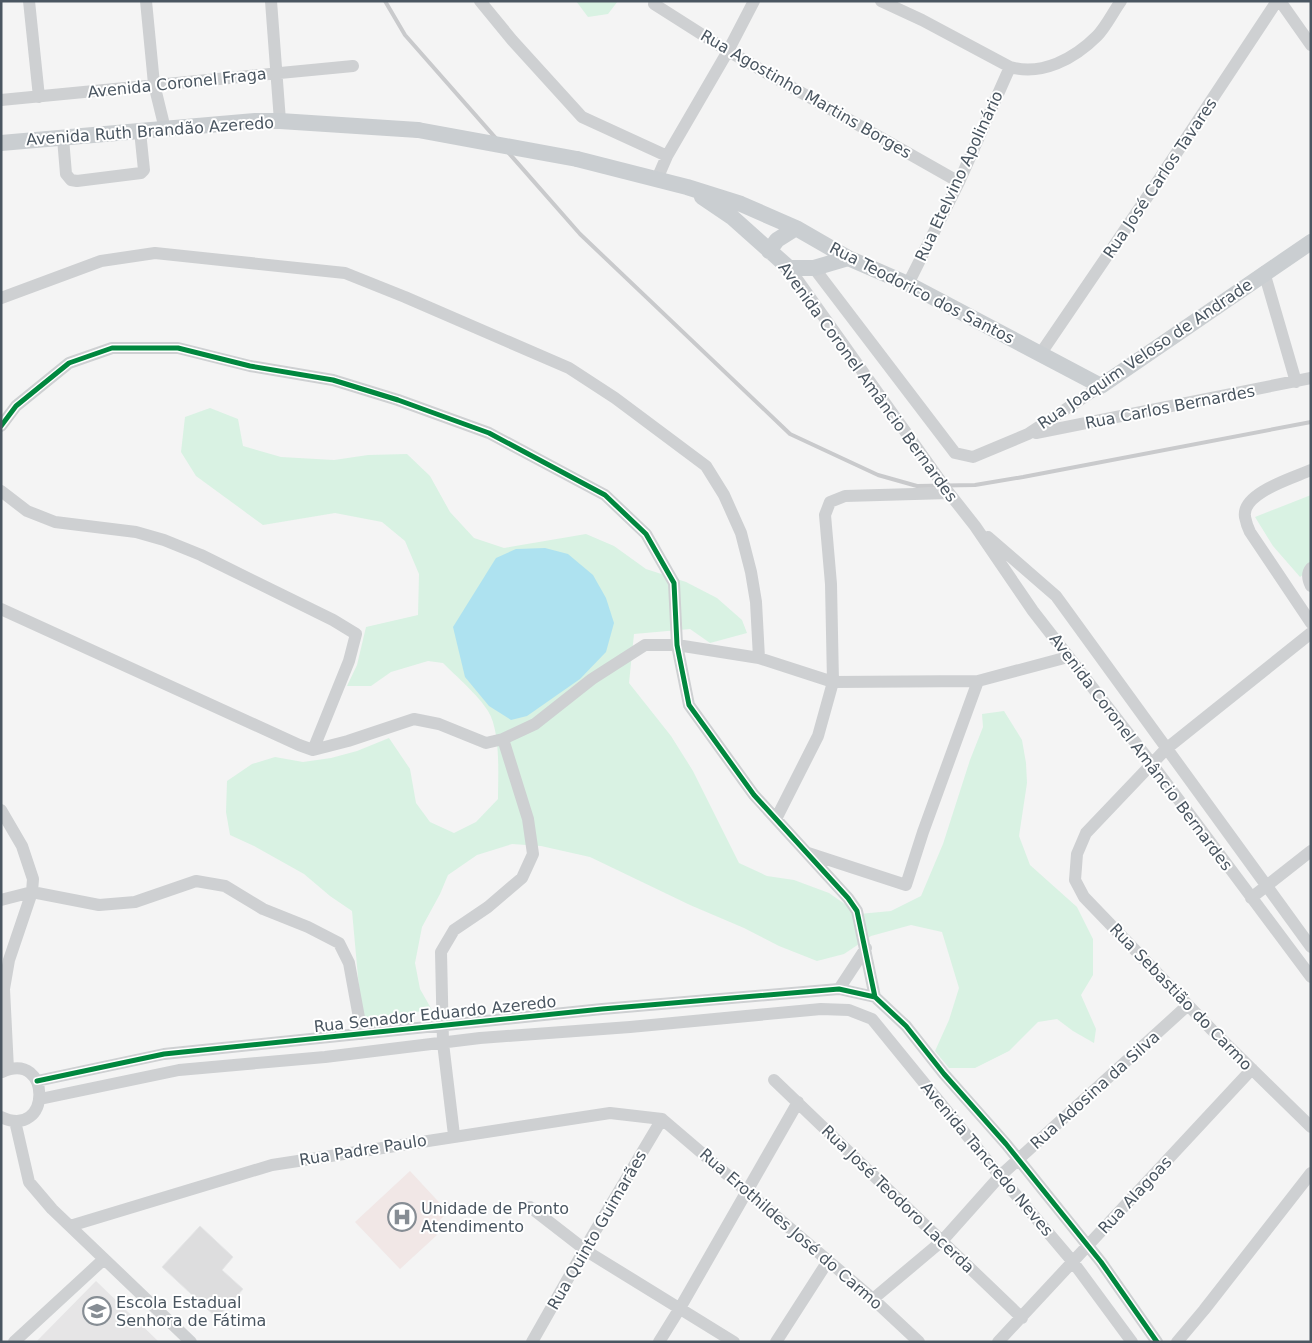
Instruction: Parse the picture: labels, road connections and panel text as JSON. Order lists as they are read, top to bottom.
{
  "streets": {
    "main road": [
      "Avenida Ruth Brandão Azeredo",
      "Rua Teodorico dos Santos",
      "Rua Joaquim Veloso de Andrade",
      "Avenida Coronel Amâncio Bernardes"
    ],
    "street": [
      "Avenida Coronel Fraga",
      "Rua Agostinho Martins Borges",
      "Rua Etelvino Apolinário",
      "Rua José Carlos Tavares",
      "Rua Carlos Bernardes",
      "Rua Sebastião do Carmo",
      "Rua Senador Eduardo Azeredo",
      "Rua Adosina da Silva",
      "Rua Padre Paulo",
      "Avenida Tancredo Neves",
      "Rua Alagoas",
      "Rua José Teodoro Lacerda",
      "Rua Erothildes José do Carmo",
      "Rua Quinto Guimarães"
    ]
  },
  "crossings": [
    ["Rua Agostinho Martins Borges", "Rua Etelvino Apolinário"],
    ["Avenida Ruth Brandão Azeredo", "Rua Teodorico dos Santos"],
    ["Avenida Ruth Brandão Azeredo", "Avenida Coronel Amâncio Bernardes"],
    ["Rua Etelvino Apolinário", "Rua Teodorico dos Santos"],
    ["Rua José Carlos Tavares", "Rua Teodorico dos Santos"],
    ["Rua Teodorico dos Santos", "Rua Joaquim Veloso de Andrade"],
    ["Rua Joaquim Veloso de Andrade", "Avenida Coronel Amâncio Bernardes"],
    ["Rua Joaquim Veloso de Andrade", "Rua Carlos Bernardes"],
    ["Avenida Coronel Amâncio Bernardes", "Rua Sebastião do Carmo"],
    ["Rua Sebastião do Carmo", "Rua Adosina da Silva"],
    ["Rua Sebastião do Carmo", "Rua Alagoas"],
    ["Rua Senador Eduardo Azeredo", "Avenida Tancredo Neves"],
    ["Rua Adosina da Silva", "Avenida Tancredo Neves"],
    ["Rua Adosina da Silva", "Rua José Teodoro Lacerda"],
    ["Rua Adosina da Silva", "Rua Erothildes José do Carmo"],
    ["Rua Padre Paulo", "Rua Erothildes José do Carmo"],
    ["Rua Padre Paulo", "Rua Quinto Guimarães"],
    ["Avenida Tancredo Neves", "Rua Alagoas"],
    ["Rua Alagoas", "Rua José Teodoro Lacerda"],
    ["Rua Erothildes José do Carmo", "Rua Quinto Guimarães"]
  ],
  "places": {
    "hospital": ["Unidade de Pronto Atendimento"],
    "school or university": ["Escola Estadual Senhora de Fátima"]
  }
}
